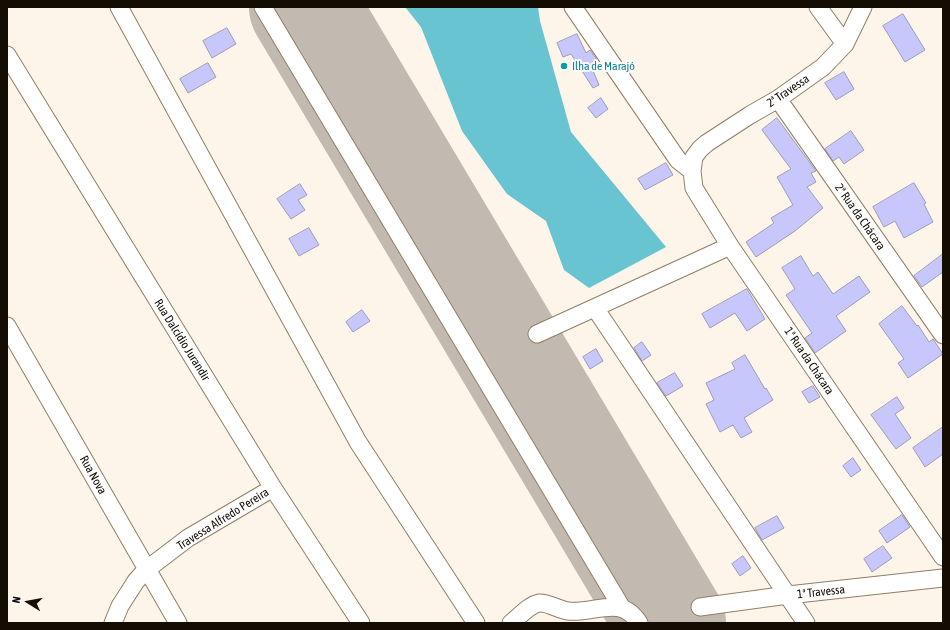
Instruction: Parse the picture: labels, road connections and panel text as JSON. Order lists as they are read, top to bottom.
{
  "streets": {
    "street": [
      "2ª Travessa",
      "2ª Rua da Chácara",
      "Rua Dalcídio Jurandir",
      "1ª Rua da Chácara",
      "Rua Nova",
      "Travessa Alfredo Pereira",
      "1ª Travessa"
    ]
  },
  "crossings": [
    ["2ª Travessa", "2ª Rua da Chácara"],
    ["2ª Travessa", "1ª Rua da Chácara"],
    ["Rua Dalcídio Jurandir", "Travessa Alfredo Pereira"],
    ["Rua Nova", "Travessa Alfredo Pereira"]
  ],
  "places": ["Ilha de Marajó"],
  "north": "left"
}
